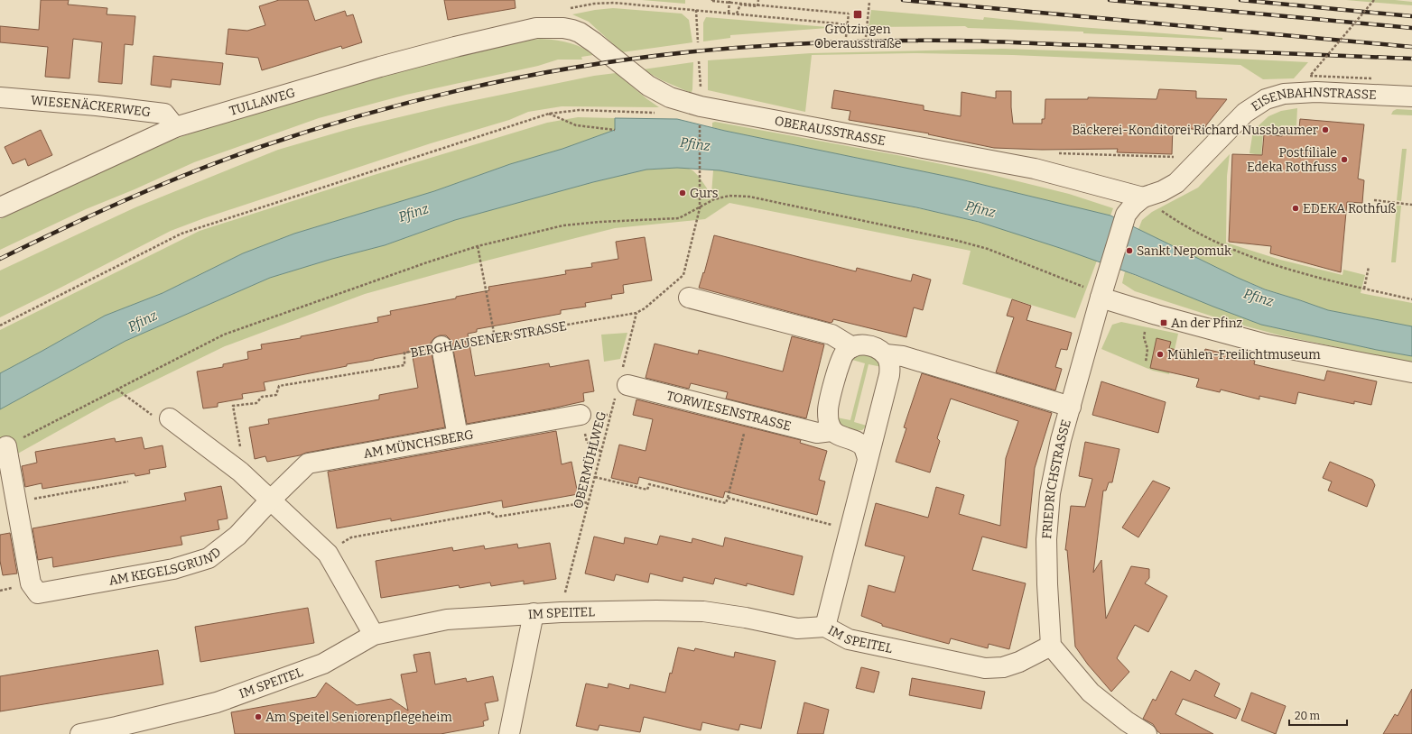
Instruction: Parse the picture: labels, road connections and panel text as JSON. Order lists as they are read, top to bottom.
{
  "streets": {
    "street": [
      "TULLAWEG",
      "EISENBAHNSTRASSE",
      "WIESENÄCKERWEG",
      "OBERAUSSTRASSE",
      "TORWIESENSTRASSE",
      "AM MÜNCHSBERG",
      "FRIEDRICHSTRASSE",
      "AM KEGELSGRUND",
      "IM SPEITEL"
    ],
    "path": ["BERGHAUSENER STRASSE", "OBERMÜHLWEG"]
  },
  "crossings": [
    ["TULLAWEG", "WIESENÄCKERWEG"],
    ["TULLAWEG", "OBERAUSSTRASSE"],
    ["EISENBAHNSTRASSE", "OBERAUSSTRASSE"],
    ["EISENBAHNSTRASSE", "FRIEDRICHSTRASSE"],
    ["OBERAUSSTRASSE", "FRIEDRICHSTRASSE"],
    ["BERGHAUSENER STRASSE", "OBERMÜHLWEG"],
    ["TORWIESENSTRASSE", "OBERMÜHLWEG"],
    ["AM MÜNCHSBERG", "AM KEGELSGRUND"],
    ["OBERMÜHLWEG", "IM SPEITEL"],
    ["FRIEDRICHSTRASSE", "IM SPEITEL"]
  ],
  "water": ["Pfinz"],
  "places": {
    "transit": ["Grötzingen Oberausstraße", "An der Pfinz"],
    "other": [
      "Bäckerei-Konditorei Richard Nussbaumer",
      "Postfiliale Edeka Rothfuss",
      "Gurs",
      "EDEKA Rothfuß",
      "Sankt Nepomuk",
      "Mühlen-Freilichtmuseum",
      "Am Speitel Seniorenpflegeheim"
    ]
  },
  "scale_bar": "20 m"
}
